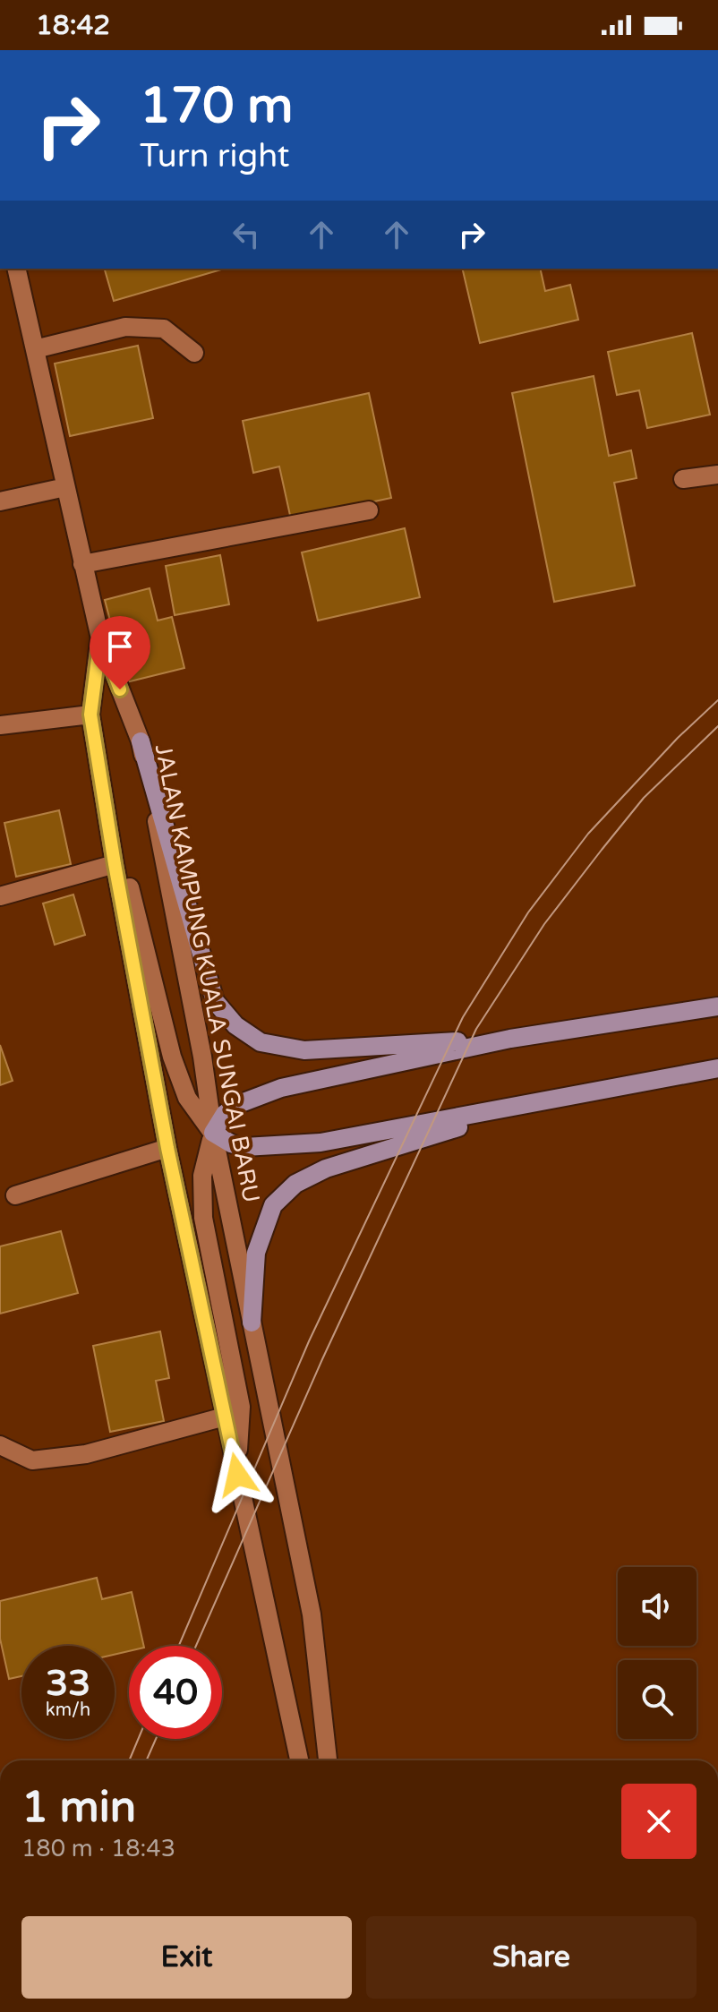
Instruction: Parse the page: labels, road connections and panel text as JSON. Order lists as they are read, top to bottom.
{
  "streets": {
    "street": ["JALAN KAMPUNG KUALA SUNGAI BARU"]
  },
  "page": {
    "status": "18:42",
    "turn": ["170 m", "Turn right"],
    "speed": "33 km/h",
    "limit": "40",
    "heading": ["1 min", "180 m · 18:43"],
    "buttons": ["Exit", "Share"]
  }
}
